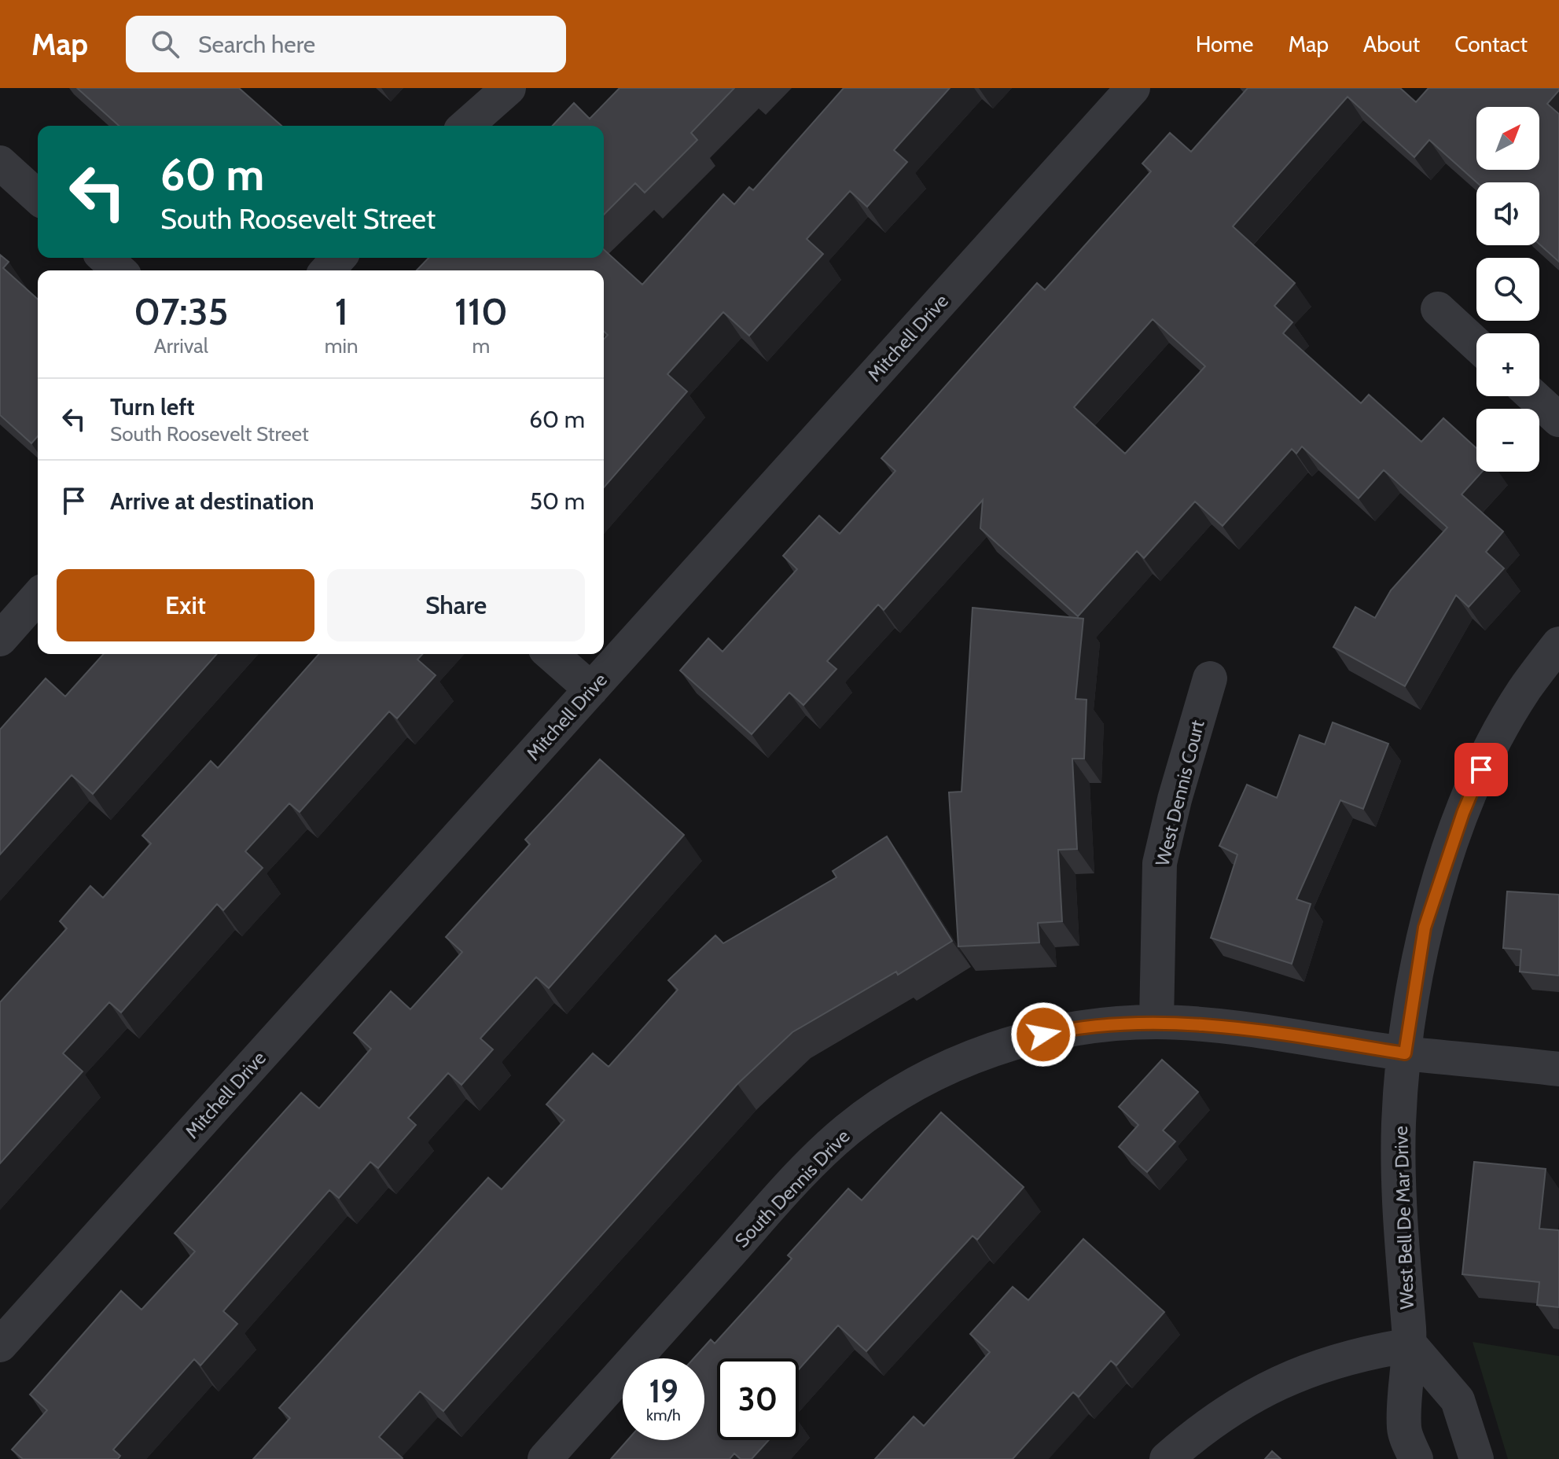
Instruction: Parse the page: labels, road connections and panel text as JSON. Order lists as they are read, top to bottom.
{
  "streets": {
    "street": [
      "Mitchell Drive",
      "West Dennis Court",
      "South Dennis Drive",
      "West Bell De Mar Drive"
    ]
  },
  "crossings": [
    ["West Dennis Court", "South Dennis Drive"],
    ["South Dennis Drive", "West Bell De Mar Drive"]
  ],
  "north": "top right",
  "page": {
    "header": "Map",
    "search": "Search here",
    "nav": [
      "Home",
      "Map",
      "About",
      "Contact"
    ],
    "map_buttons": ["+", "−"],
    "turn": ["60 m", "South Roosevelt Street"],
    "eta": [
      "07:35",
      "Arrival",
      "1",
      "min",
      "110",
      "m"
    ],
    "list": [
      {
        "name": "Turn left",
        "note": "South Roosevelt Street",
        "value": "60 m"
      },
      {
        "name": "Arrive at destination",
        "value": "50 m"
      }
    ],
    "buttons": ["Exit", "Share"],
    "speed": "19 km/h",
    "limit": "30"
  }
}
